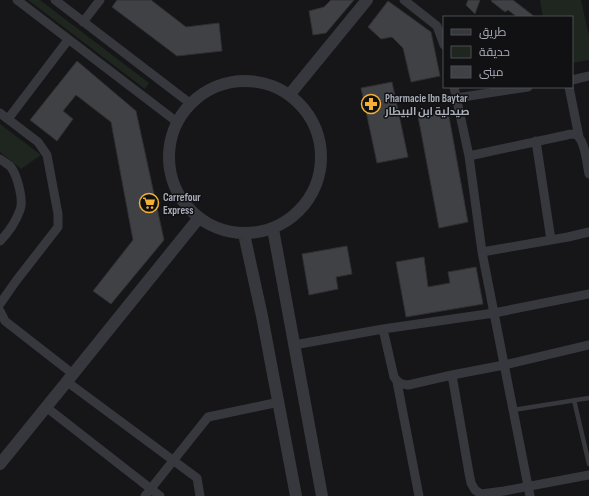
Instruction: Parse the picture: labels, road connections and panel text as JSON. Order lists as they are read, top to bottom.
{
  "places": {
    "pharmacy": ["Pharmacie Ibn Baytar صيدلية ابن البيطار"],
    "supermarket": ["Carrefour Express"]
  },
  "legend": ["طريق", "حديقة", "مبنى"]
}
